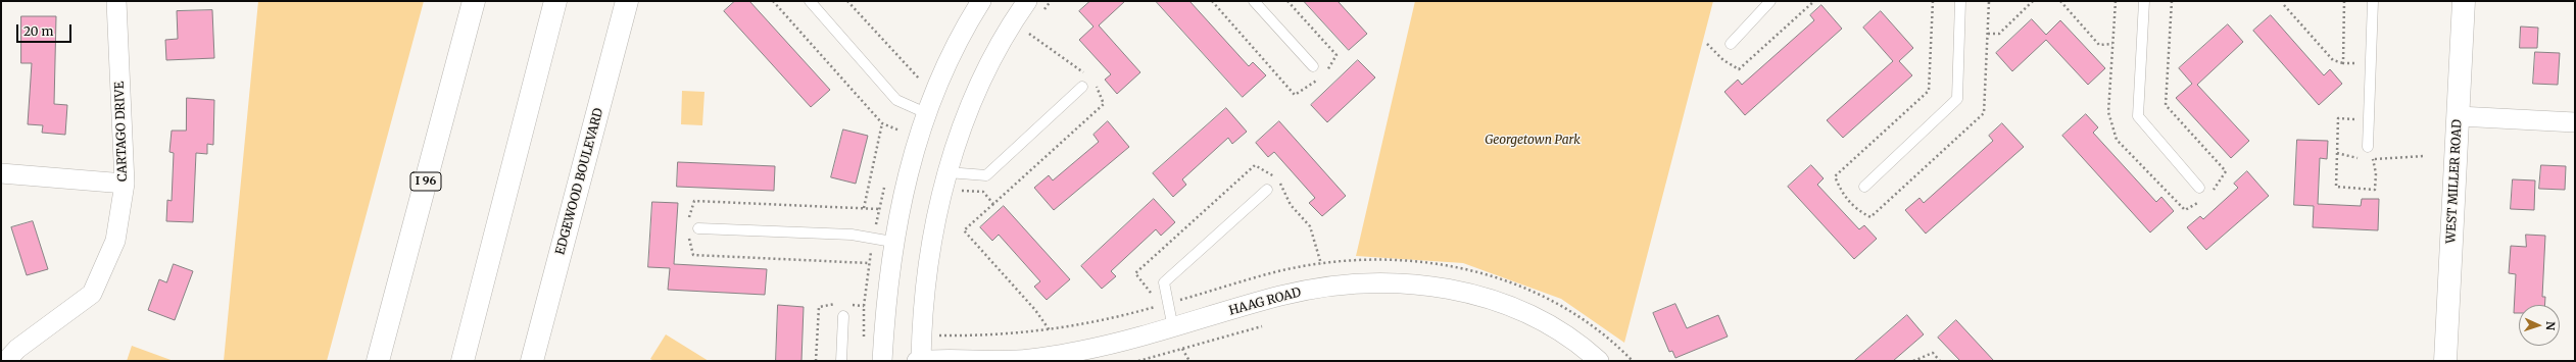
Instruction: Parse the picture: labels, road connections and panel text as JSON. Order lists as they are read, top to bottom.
{
  "streets": {
    "main road": ["I 96", "EDGEWOOD BOULEVARD", "WEST MILLER ROAD"],
    "street": ["CARTAGO DRIVE", "HAAG ROAD"]
  },
  "parks": ["Georgetown Park"],
  "scale_bar": "20 m",
  "north": "right"
}
